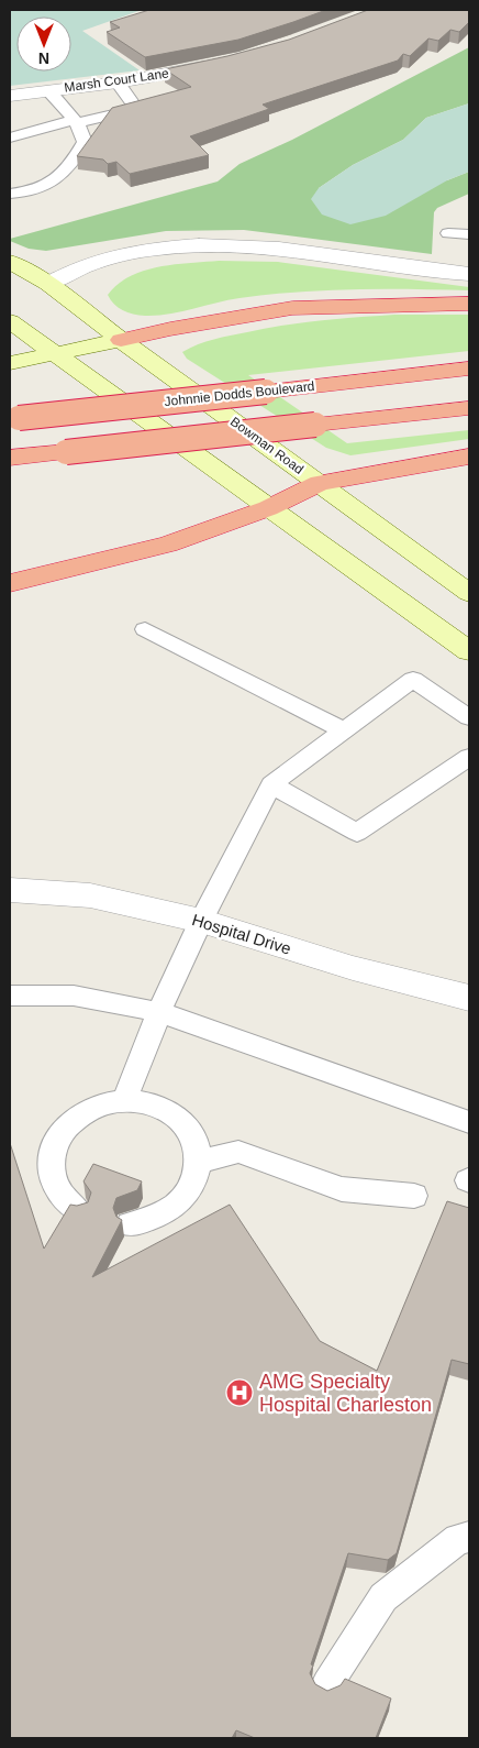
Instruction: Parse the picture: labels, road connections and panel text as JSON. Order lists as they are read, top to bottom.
{
  "streets": {
    "highway": ["Johnnie Dodds Boulevard"],
    "main road": ["Bowman Road"],
    "street": ["Marsh Court Lane", "Hospital Drive"]
  },
  "places": {
    "hospital": ["AMG Specialty Hospital Charleston"]
  },
  "north": "bottom"
}
